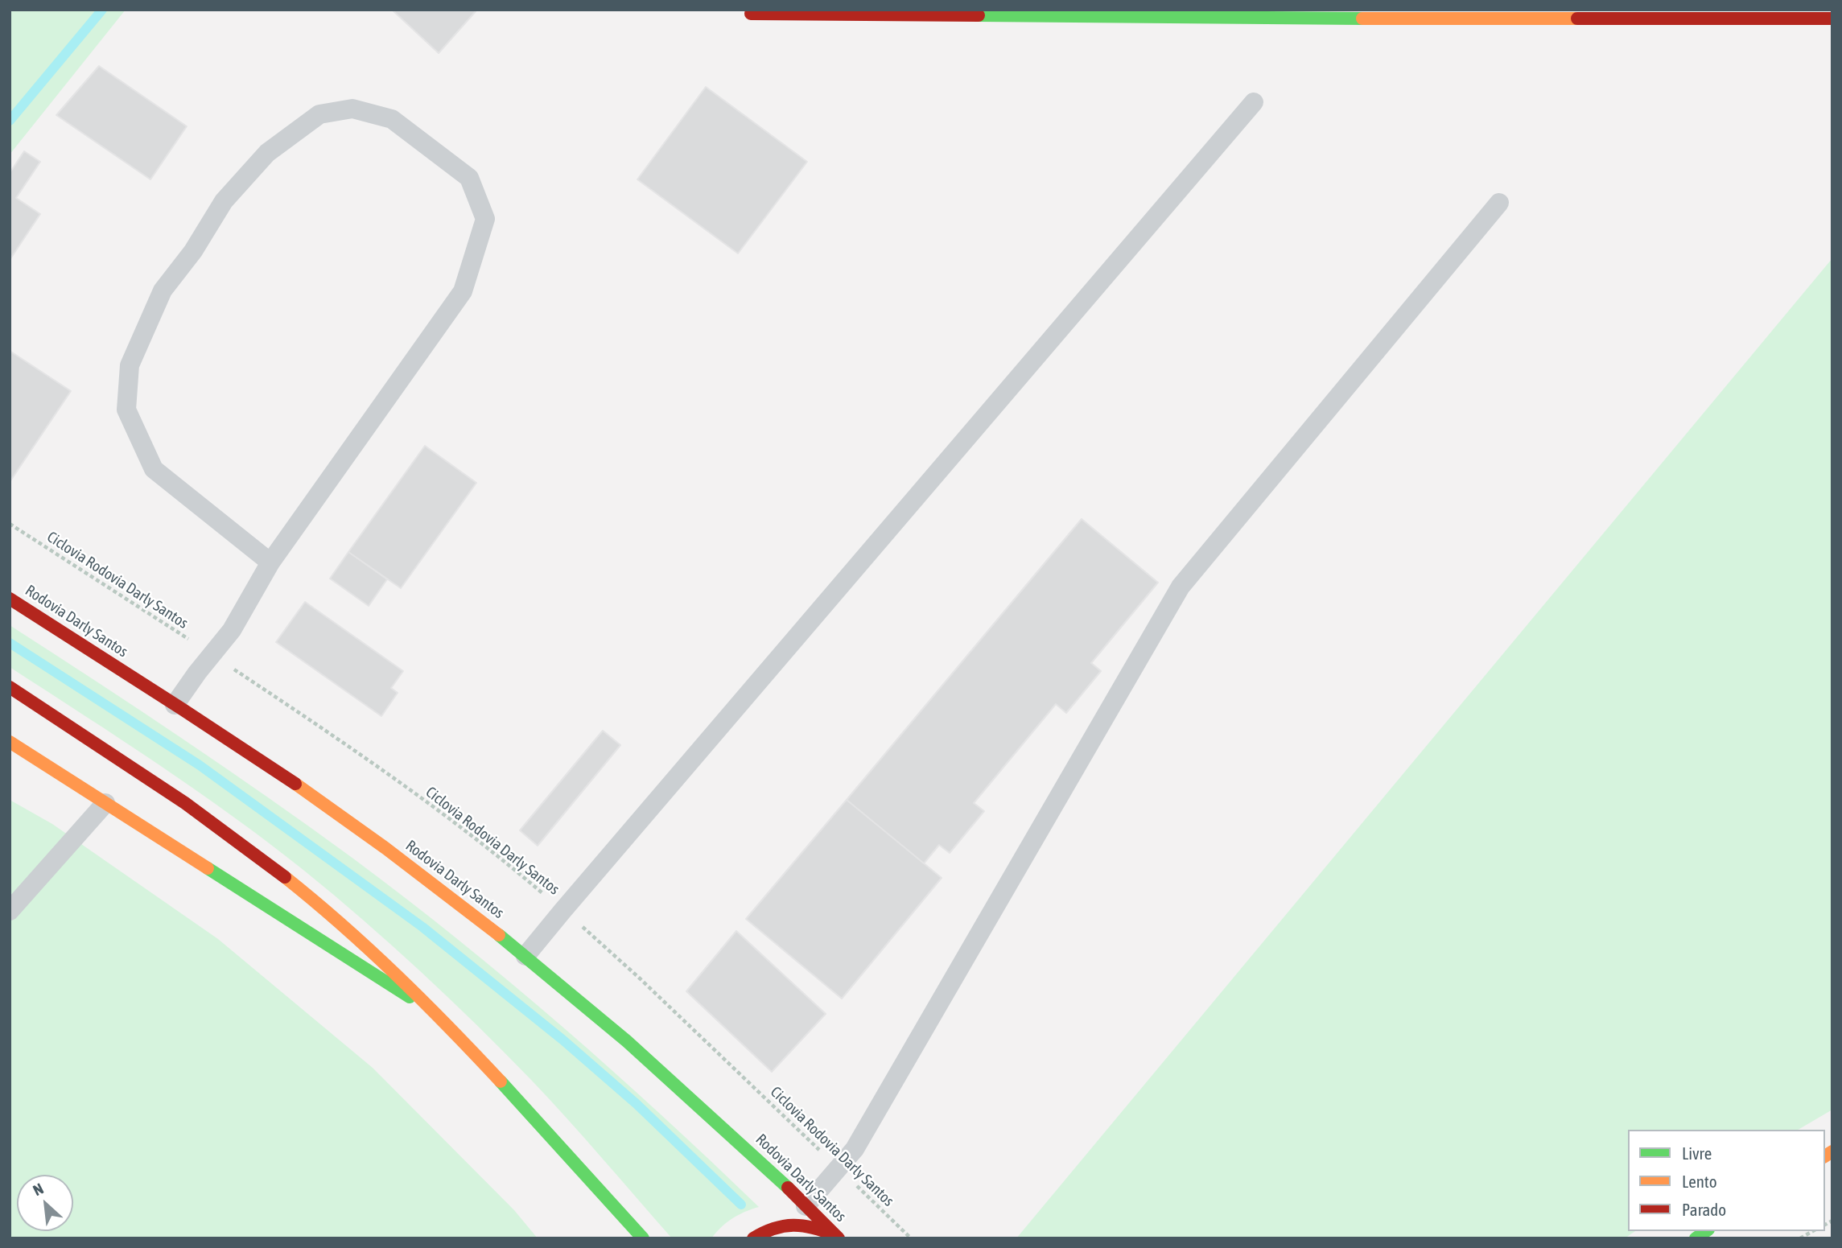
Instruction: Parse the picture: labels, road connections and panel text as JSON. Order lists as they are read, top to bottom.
{
  "streets": {
    "main road": ["Rodovia Darly Santos"],
    "path": ["Ciclovia Rodovia Darly Santos"]
  },
  "legend": ["Livre", "Lento", "Parado"],
  "north": "top left"
}
